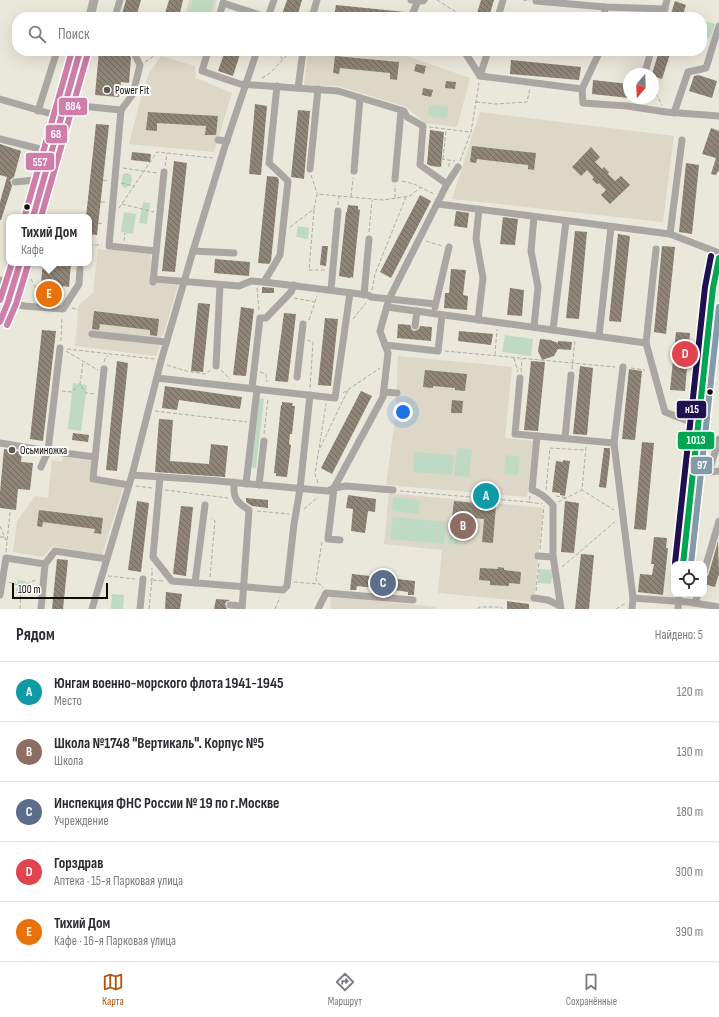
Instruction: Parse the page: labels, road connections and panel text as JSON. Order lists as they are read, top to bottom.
{
  "places": ["Power Fit", "Осьминожка"],
  "lines": [
    "transit line 68",
    "transit line 884",
    "transit line 557",
    "transit line н15",
    "transit line 1013",
    "transit line 97"
  ],
  "scale_bar": "100 m",
  "north": "bottom",
  "page": {
    "search": "Поиск",
    "popup": ["Тихий Дом", "Кафе"],
    "pins": [
      "E",
      "D",
      "A",
      "B",
      "C"
    ],
    "scale": "100 m",
    "heading": ["Рядом", "Найдено: 5"],
    "list": [
      {
        "mark": "A",
        "name": "Юнгам военно-морского флота 1941-1945",
        "note": "Место",
        "value": "120 m"
      },
      {
        "mark": "B",
        "name": "Школа №1748 \"Вертикаль\". Корпус №5",
        "note": "Школа",
        "value": "130 m"
      },
      {
        "mark": "C",
        "name": "Инспекция ФНС России № 19 по г.Москве",
        "note": "Учреждение",
        "value": "180 m"
      },
      {
        "mark": "D",
        "name": "Горздрав",
        "note": "Аптека · 15-я Парковая улица",
        "value": "300 m"
      },
      {
        "mark": "E",
        "name": "Тихий Дом",
        "note": "Кафе · 16-я Парковая улица",
        "value": "390 m"
      }
    ],
    "nav": ["Карта", "Маршрут", "Сохранённые"]
  }
}
